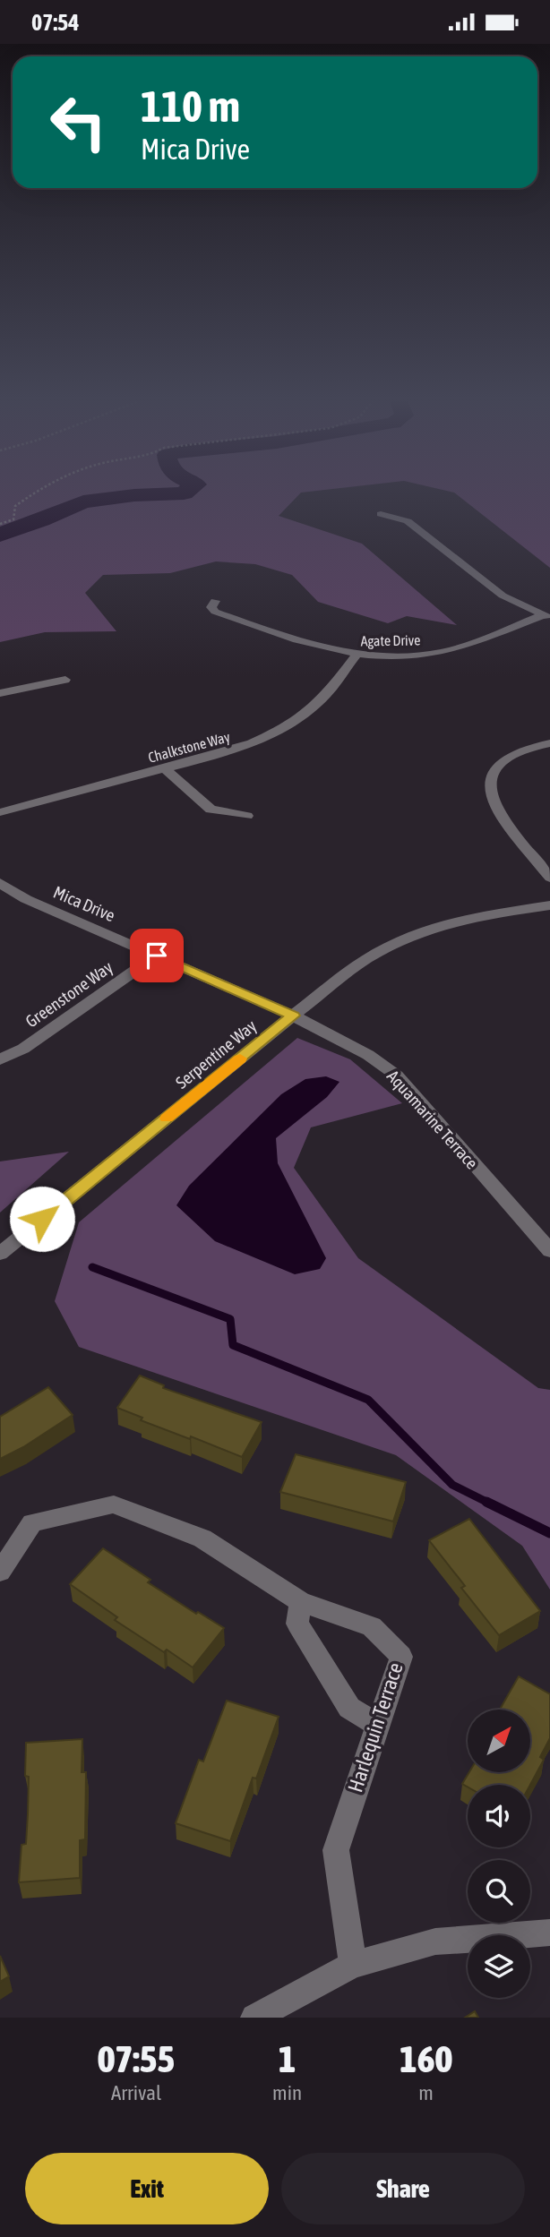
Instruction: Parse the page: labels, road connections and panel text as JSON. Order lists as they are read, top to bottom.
{
  "streets": {
    "street": [
      "Agate Drive",
      "Chalkstone Way",
      "Mica Drive",
      "Greenstone Way",
      "Serpentine Way",
      "Aquamarine Terrace",
      "Harlequin Terrace"
    ]
  },
  "crossings": [
    ["Agate Drive", "Chalkstone Way"],
    ["Mica Drive", "Greenstone Way"],
    ["Mica Drive", "Serpentine Way"],
    ["Mica Drive", "Aquamarine Terrace"],
    ["Serpentine Way", "Aquamarine Terrace"]
  ],
  "north": "top right",
  "page": {
    "status": "07:54",
    "turn": ["110 m", "Mica Drive"],
    "eta": [
      "07:55",
      "Arrival",
      "1",
      "min",
      "160",
      "m"
    ],
    "buttons": ["Exit", "Share"]
  }
}
